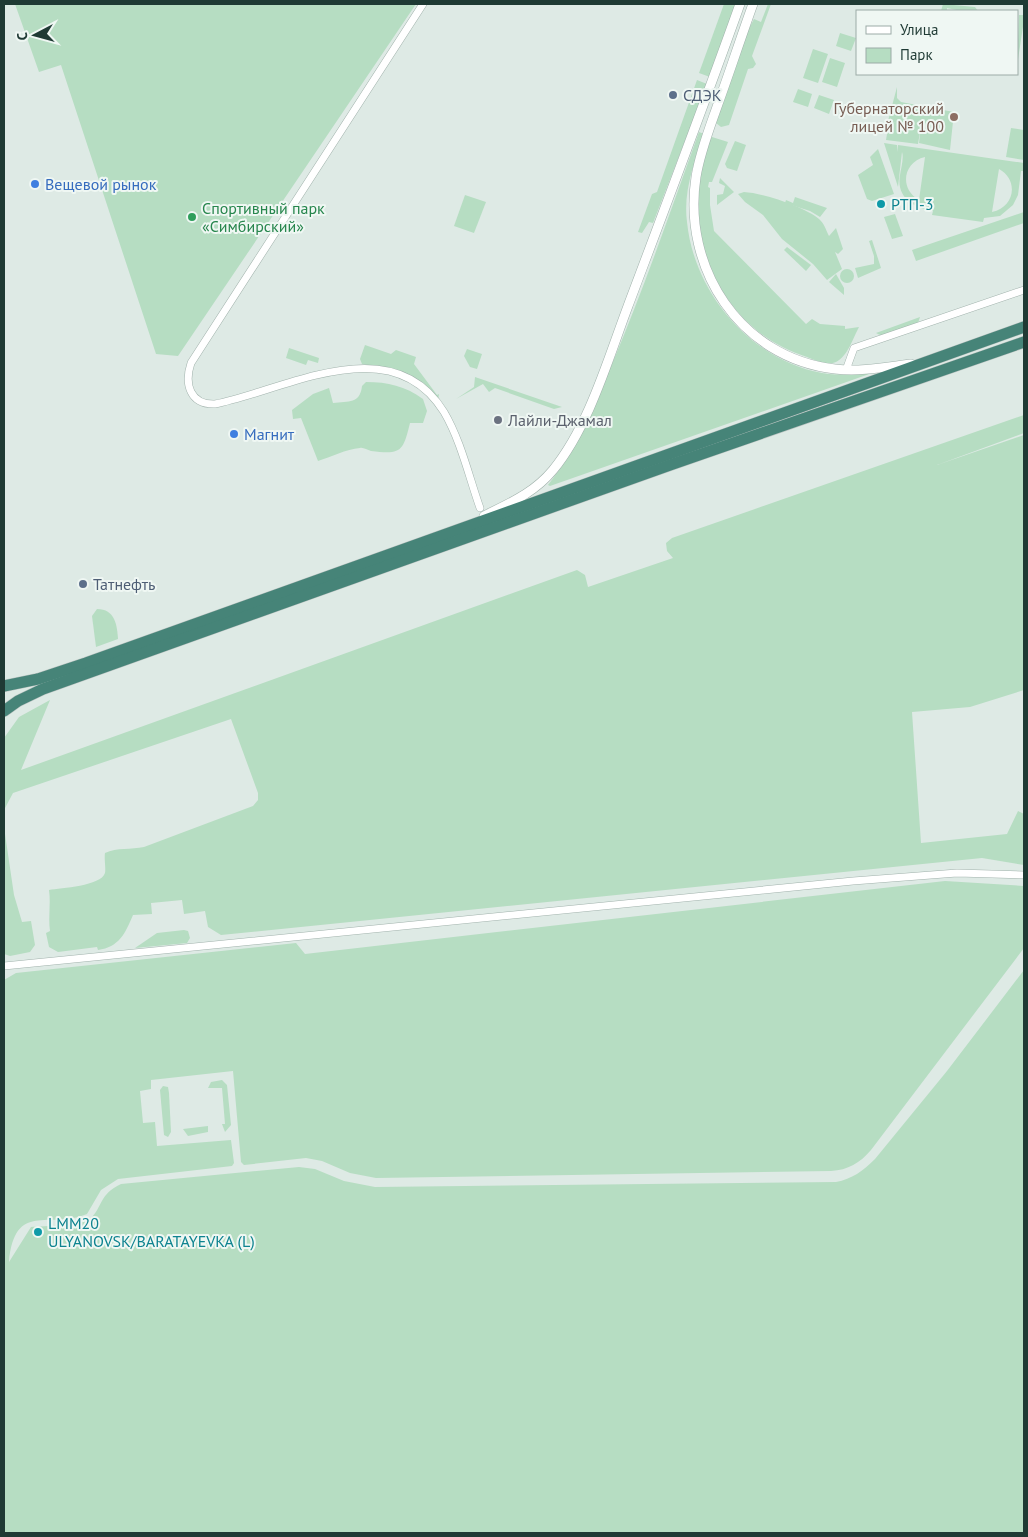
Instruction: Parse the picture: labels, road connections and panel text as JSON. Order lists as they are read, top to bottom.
{
  "places": [
    "СДЭК",
    "Губернаторский лицей № 100",
    "Вещевой рынок",
    "РТП-3",
    "Спортивный парк «Симбирский»",
    "Лайли-Джамал",
    "Магнит",
    "Татнефть",
    "LMM20 ULYANOVSK/BARATAYEVKA (L)"
  ],
  "legend": ["Улица", "Парк"],
  "north": "left"
}
